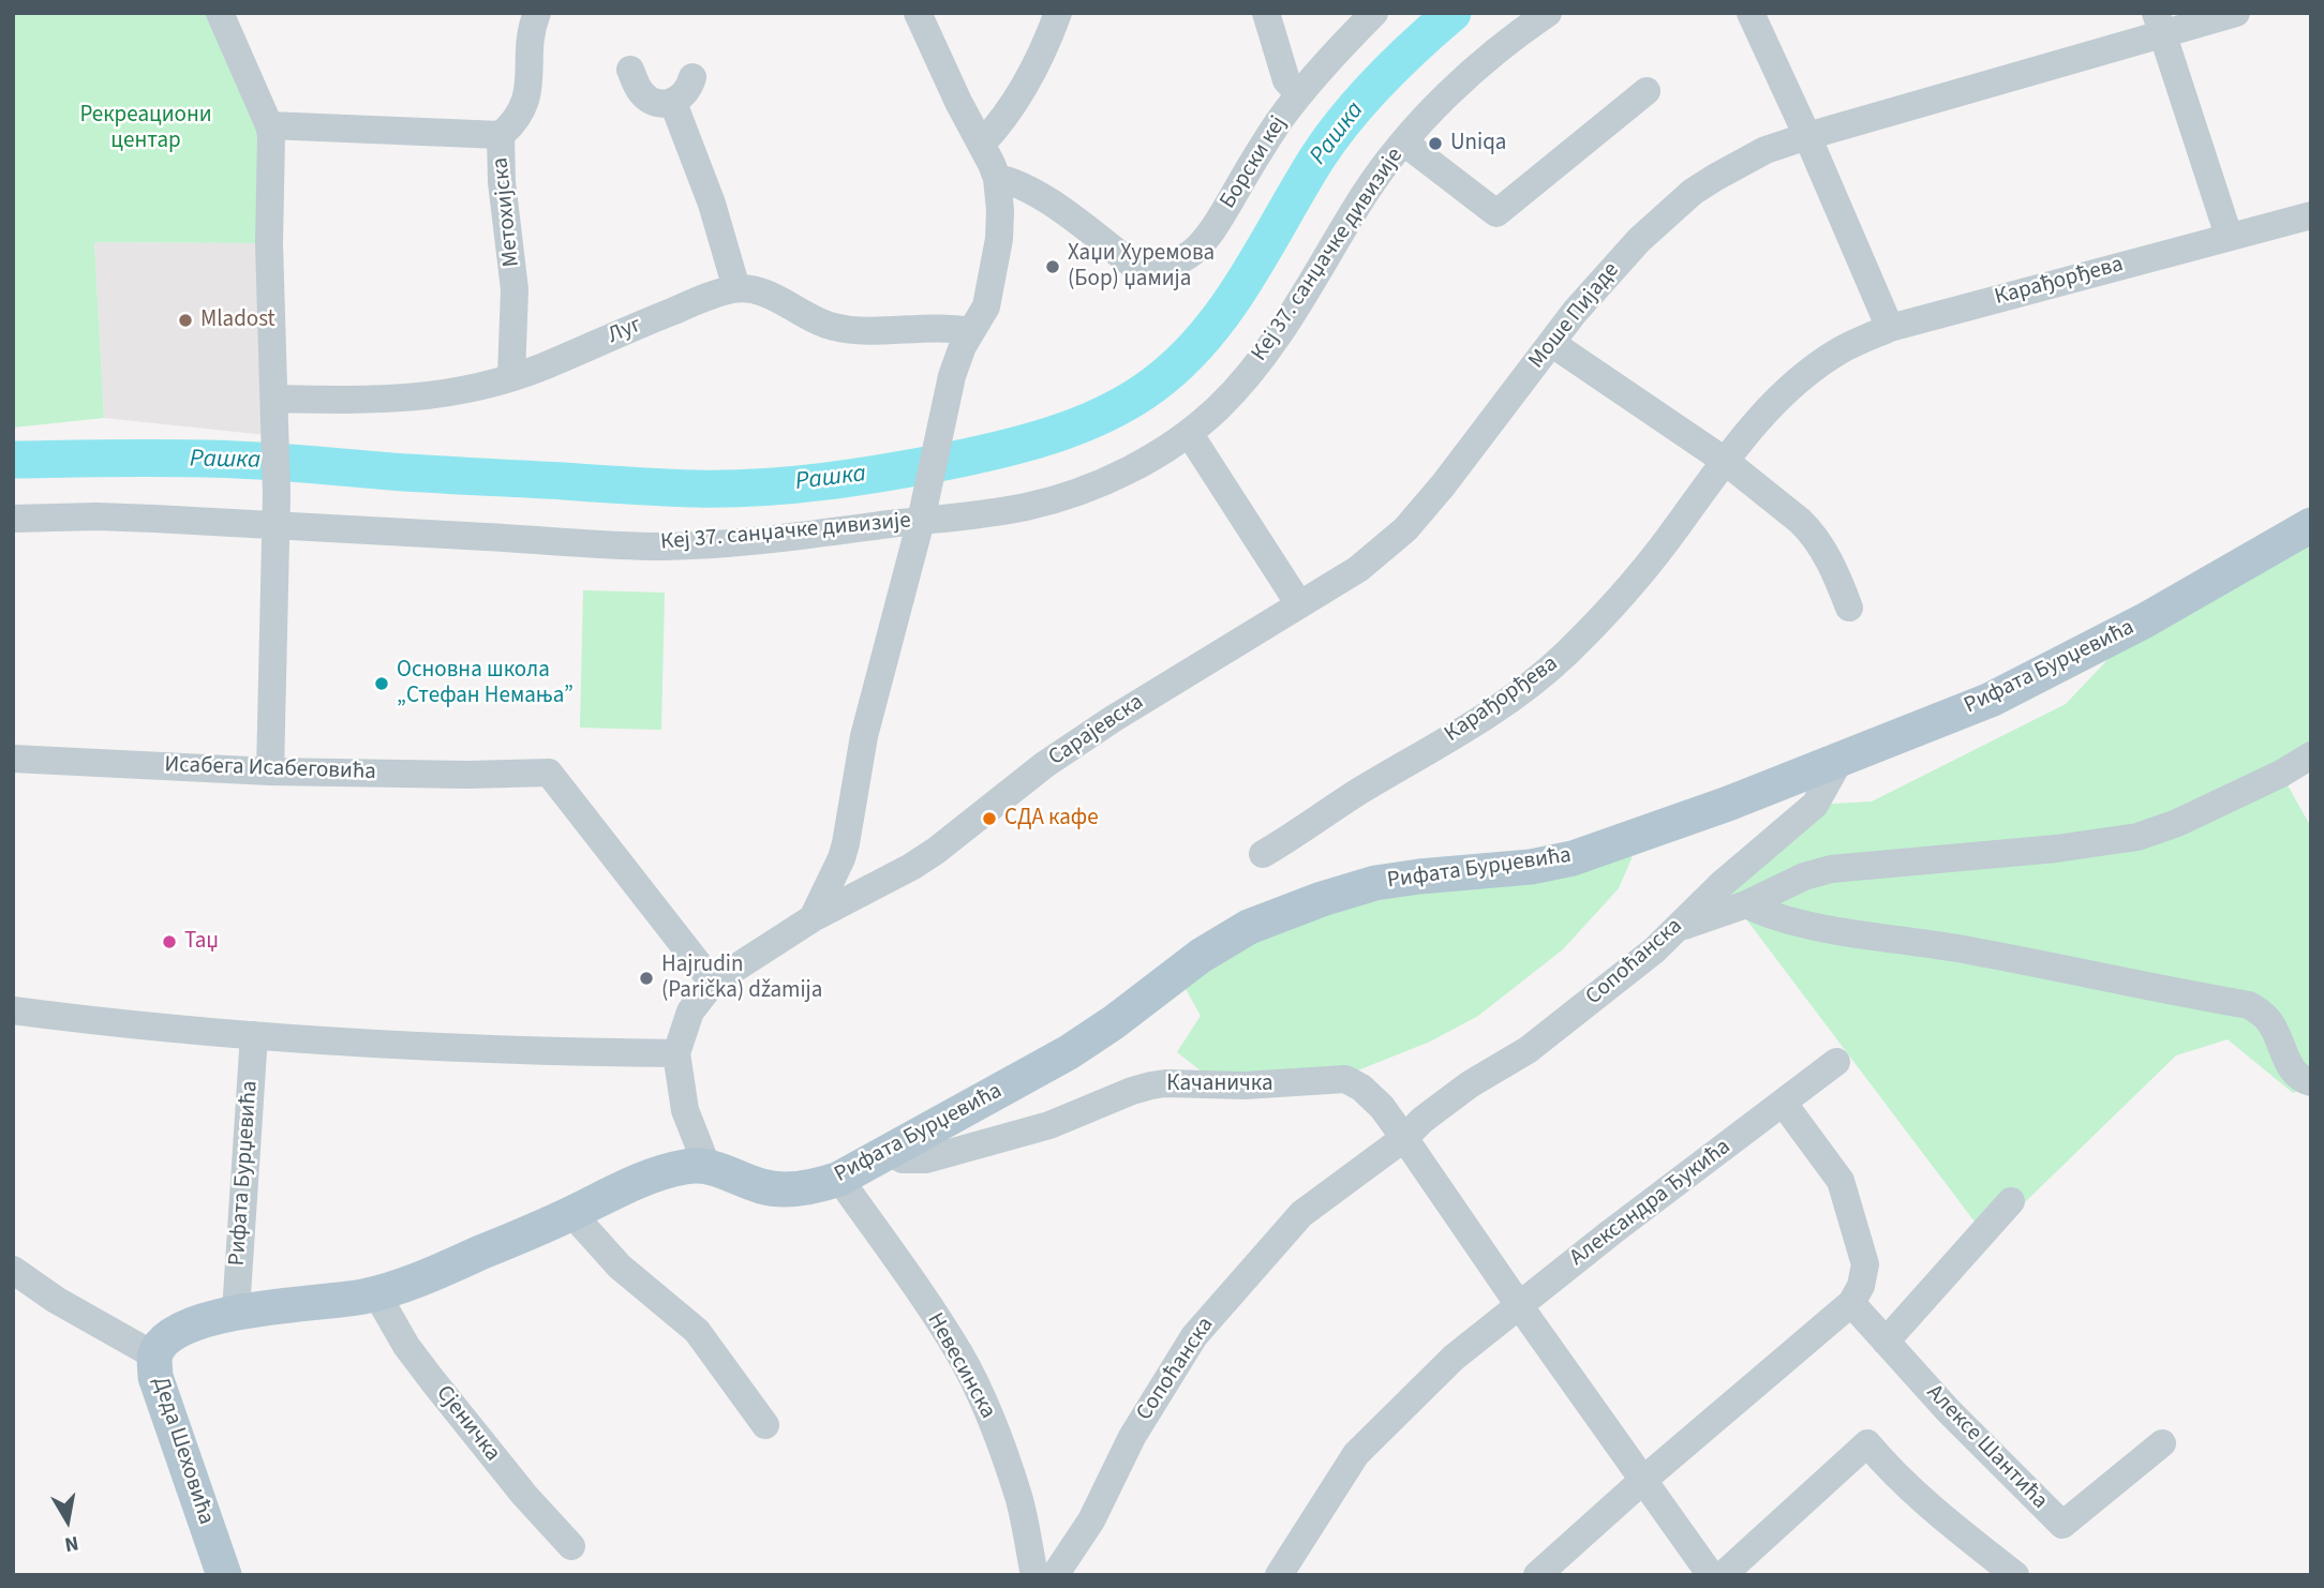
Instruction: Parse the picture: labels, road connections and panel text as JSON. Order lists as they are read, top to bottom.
{
  "streets": {
    "main road": ["Рифата Бурџевића", "Деда Шеховића"],
    "street": [
      "Борски кеј",
      "Метохијска",
      "Кеј 37. санџачке дивизије",
      "Карађорђева",
      "Моше Пијаде",
      "Луг",
      "Сарајевска",
      "Исабега Исабеговића",
      "Сопоћанска",
      "Качаничка",
      "Александра Ђукића",
      "Невесинска",
      "Сјеничка",
      "Алексе Шантића"
    ]
  },
  "crossings": [
    ["Метохијска", "Луг"],
    ["Моше Пијаде", "Сарајевска"],
    ["Рифата Бурџевића", "Сопоћанска"],
    ["Рифата Бурџевића", "Качаничка"],
    ["Рифата Бурџевића", "Невесинска"],
    ["Сарајевска", "Исабега Исабеговића"],
    ["Сопоћанска", "Качаничка"]
  ],
  "water": ["Рашка"],
  "parks": ["Рекреациони центар"],
  "places": [
    "Uniqa",
    "Хаџи Хуремова (Бор) џамија",
    "Mladost",
    "Основна школа „Стефан Немања”",
    "СДА кафе",
    "Таџ",
    "Hajrudin (Parička) džamija"
  ],
  "north": "bottom"
}
